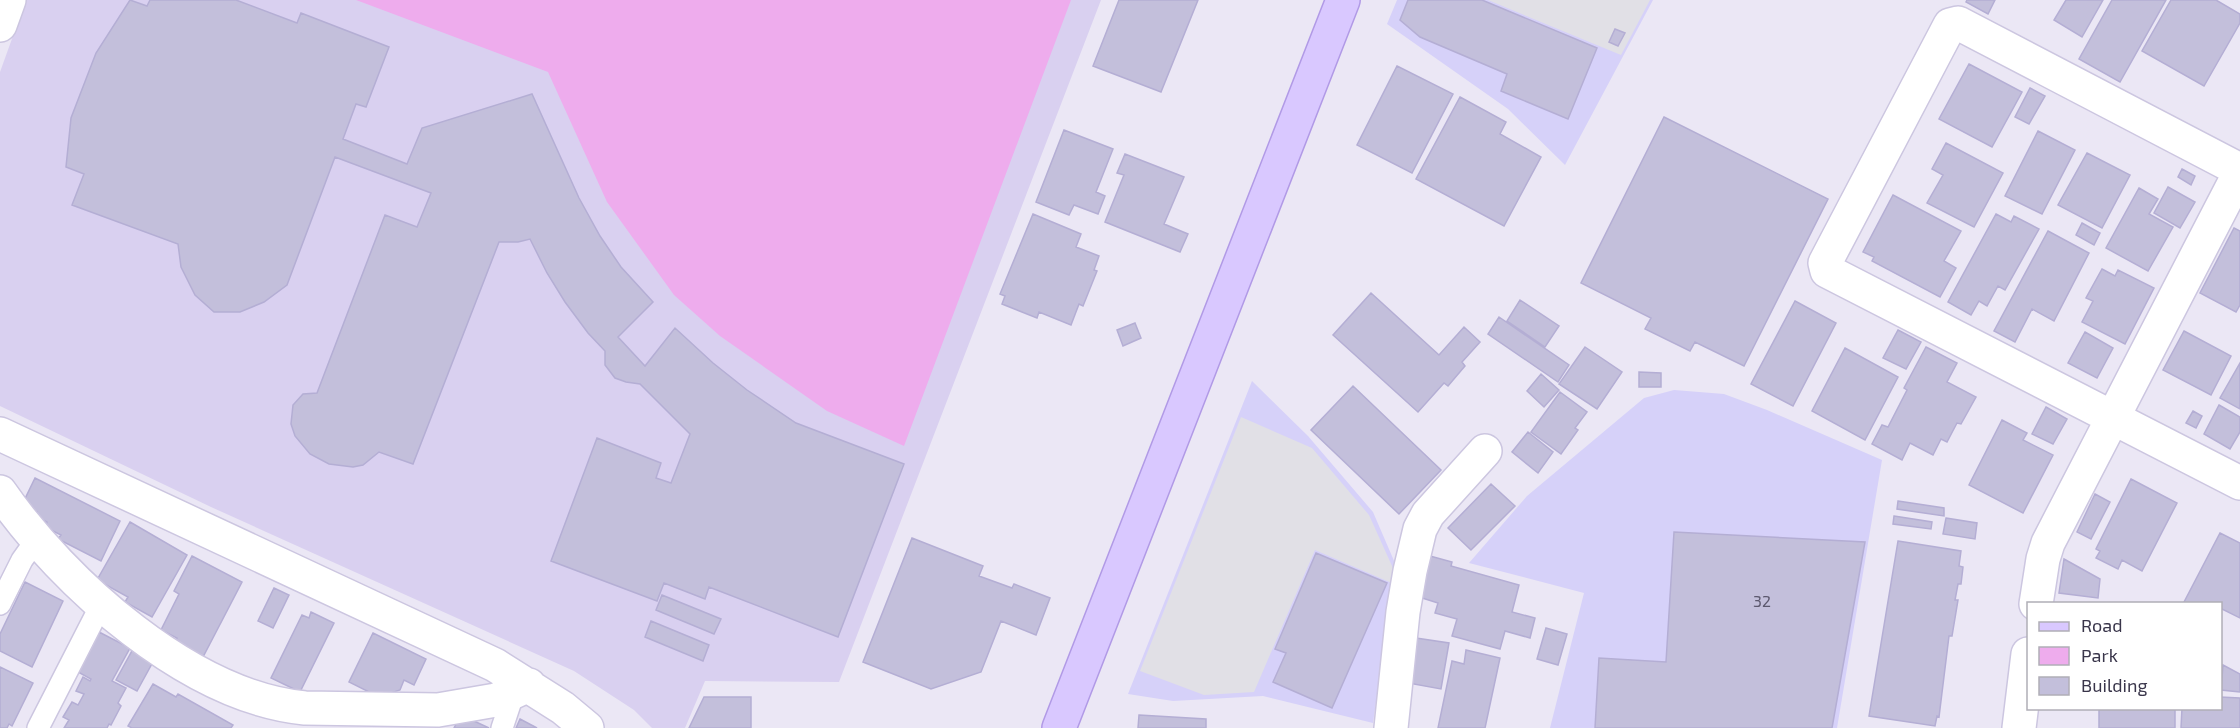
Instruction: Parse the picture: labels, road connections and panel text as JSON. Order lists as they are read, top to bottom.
{
  "house_numbers": ["32"],
  "legend": ["Road", "Park", "Building"]
}
